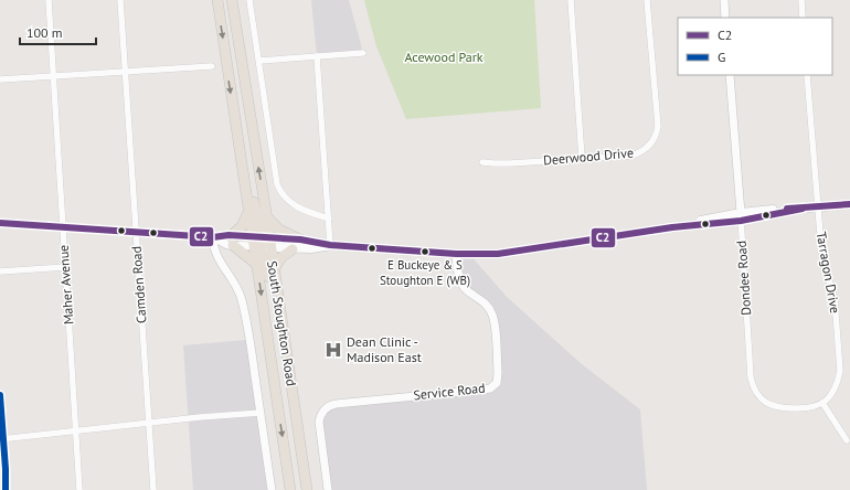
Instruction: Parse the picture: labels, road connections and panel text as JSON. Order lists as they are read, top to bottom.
{
  "streets": {
    "main road": ["South Stoughton Road"],
    "street": [
      "Deerwood Drive",
      "Tarragon Drive",
      "Dondee Road",
      "Maher Avenue",
      "Camden Road",
      "Service Road"
    ]
  },
  "crossings": [
    ["Tarragon Drive", "Dondee Road"]
  ],
  "parks": ["Acewood Park"],
  "places": {
    "other": ["E Buckeye & S Stoughton E (WB)"],
    "hospital": ["Dean Clinic - Madison East"]
  },
  "lines": ["transit line C2", "transit line G"],
  "legend": ["C2", "G"],
  "scale_bar": "100 m"
}
